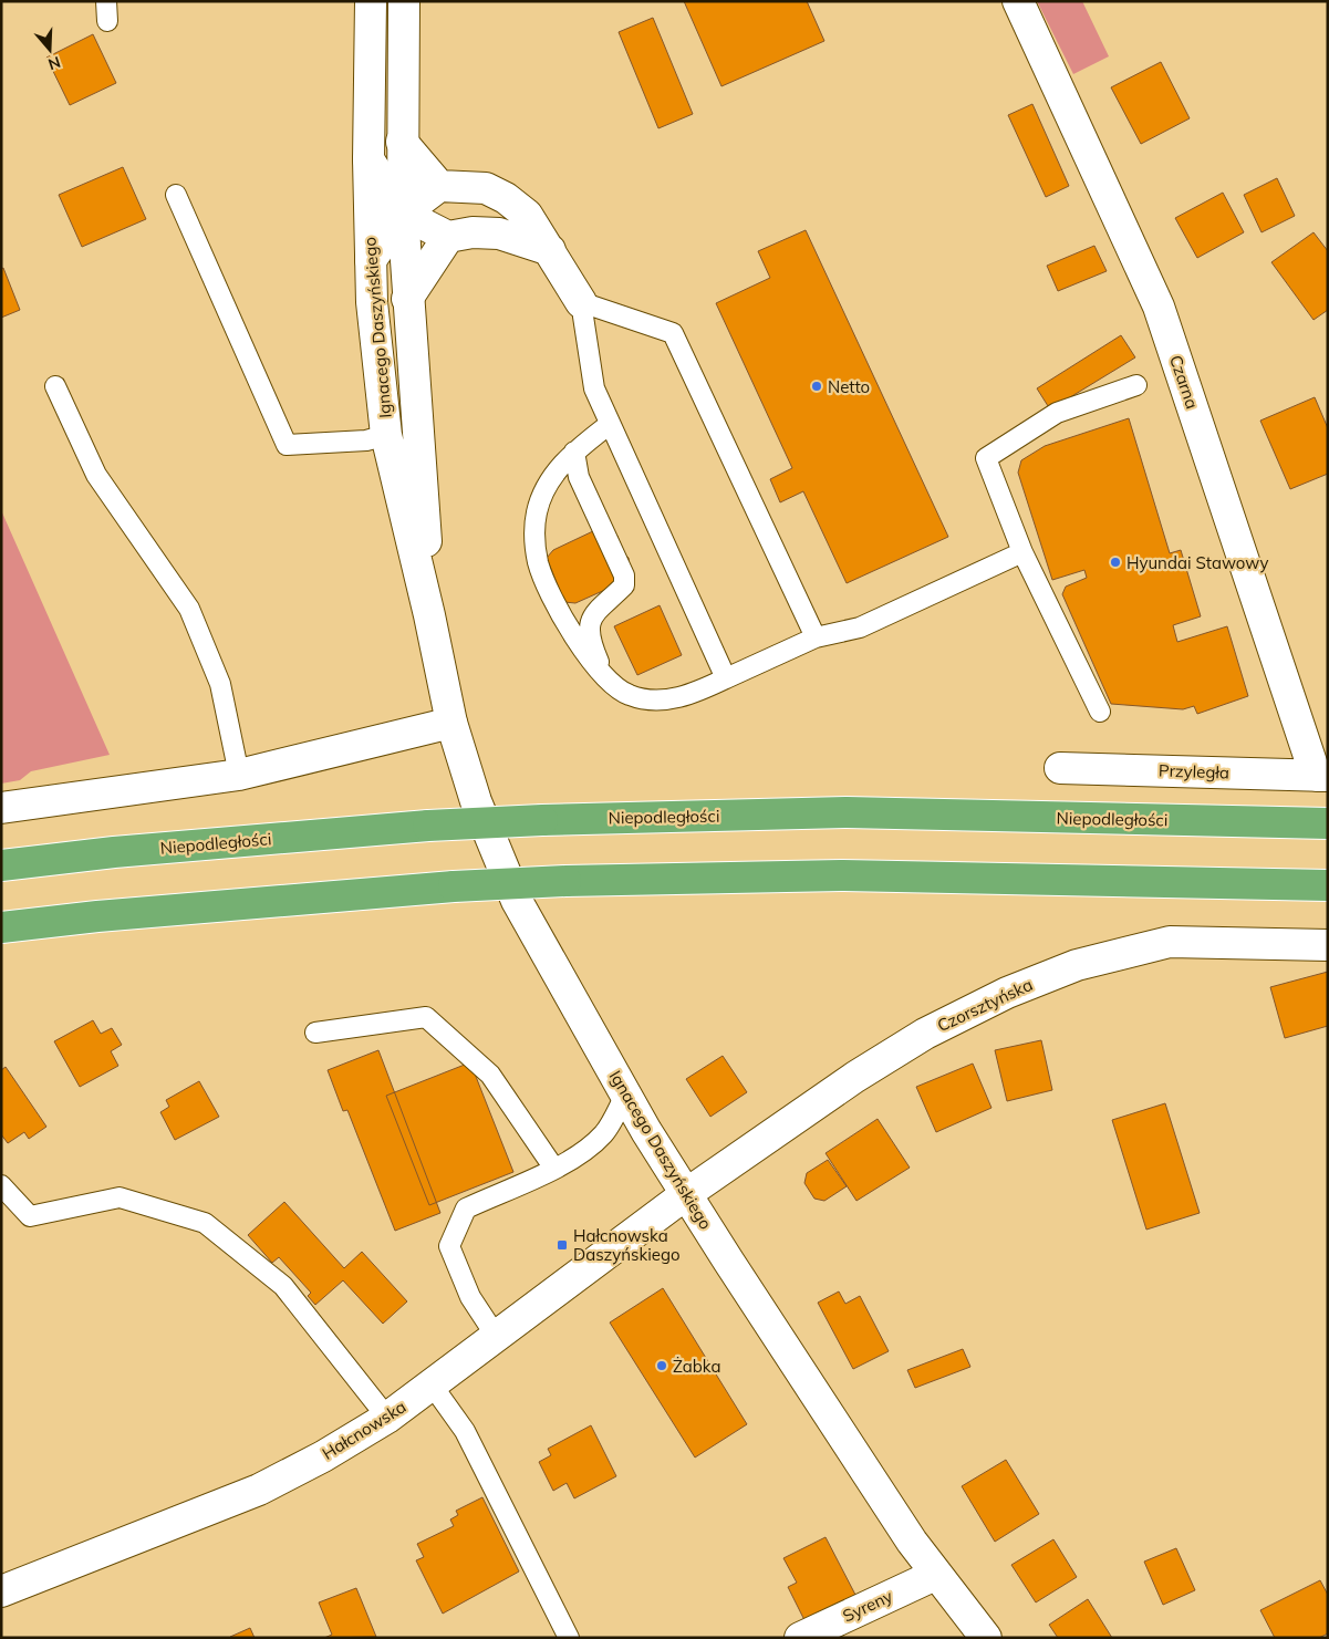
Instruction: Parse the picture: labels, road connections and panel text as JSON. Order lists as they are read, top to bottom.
{
  "streets": {
    "highway": ["Niepodległości"],
    "street": [
      "Ignacego Daszyńskiego",
      "Czarna",
      "Przyległa",
      "Czorsztyńska",
      "Hałcnowska",
      "Syreny"
    ]
  },
  "crossings": [
    ["Ignacego Daszyńskiego", "Czorsztyńska"],
    ["Ignacego Daszyńskiego", "Hałcnowska"],
    ["Ignacego Daszyńskiego", "Syreny"],
    ["Czarna", "Przyległa"],
    ["Czorsztyńska", "Hałcnowska"]
  ],
  "places": {
    "other": ["Netto", "Hyundai Stawowy", "Żabka"],
    "transit": ["Hałcnowska Daszyńskiego"]
  },
  "north": "bottom"
}
